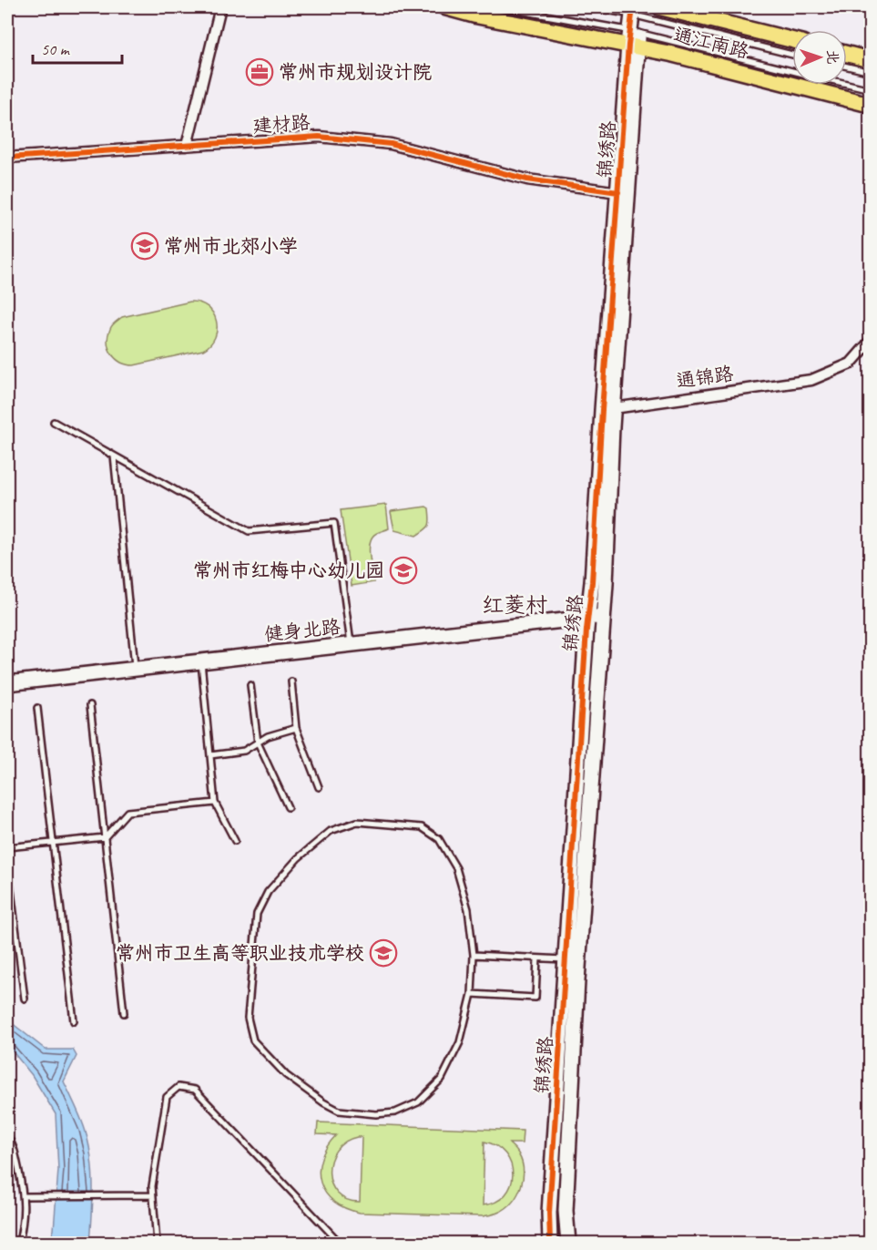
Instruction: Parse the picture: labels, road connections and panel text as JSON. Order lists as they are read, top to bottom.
{
  "streets": {
    "main road": ["通江南路"],
    "street": [
      "建材路",
      "锦绣路",
      "通锦路",
      "健身北路"
    ]
  },
  "crossings": [
    ["通江南路", "锦绣路"],
    ["建材路", "锦绣路"],
    ["锦绣路", "通锦路"],
    ["锦绣路", "健身北路"]
  ],
  "districts": ["红菱村"],
  "places": {
    "office": ["常州市规划设计院"],
    "school or university": ["常州市北郊小学", "常州市红梅中心幼儿园", "常州市卫生高等职业技术学校"]
  },
  "scale_bar": "50 m",
  "north": "right"
}
